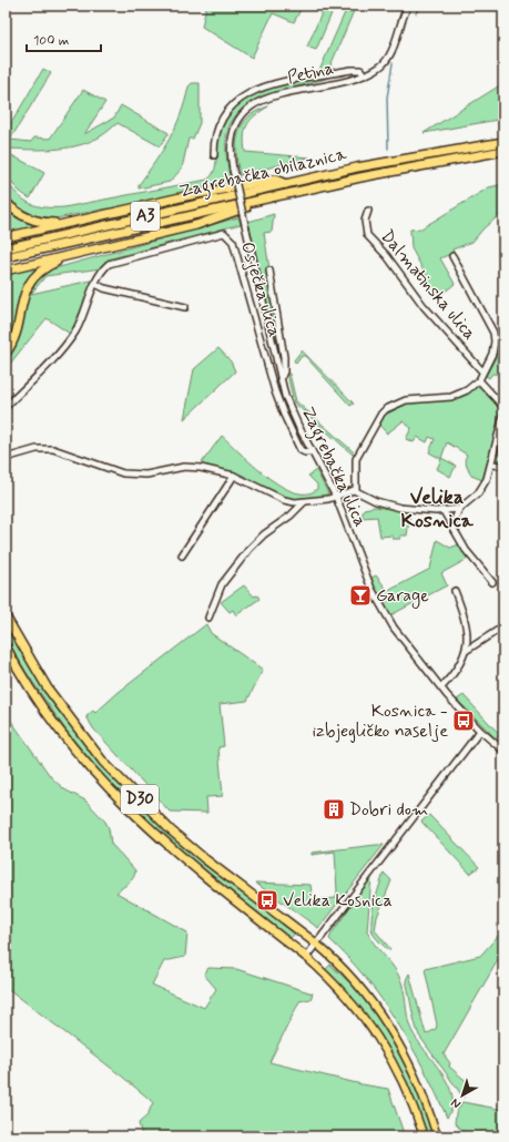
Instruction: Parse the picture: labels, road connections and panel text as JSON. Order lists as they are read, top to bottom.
{
  "streets": {
    "highway": ["Zagrebačka obilaznica", "A3", "D30"],
    "street": [
      "Petina",
      "Dalmatinska ulica",
      "Osječka ulica",
      "Zagrebačka ulica"
    ]
  },
  "crossings": [
    ["Petina", "Zagrebačka ulica"],
    ["Osječka ulica", "Zagrebačka ulica"]
  ],
  "districts": ["Velika Kosnica"],
  "places": {
    "bar": ["Garage"],
    "bus stop": ["Kosnica - izbjegličko naselje", "Velika Kosnica"],
    "building": ["Dobri dom"]
  },
  "scale_bar": "100 m",
  "north": "bottom left"
}
